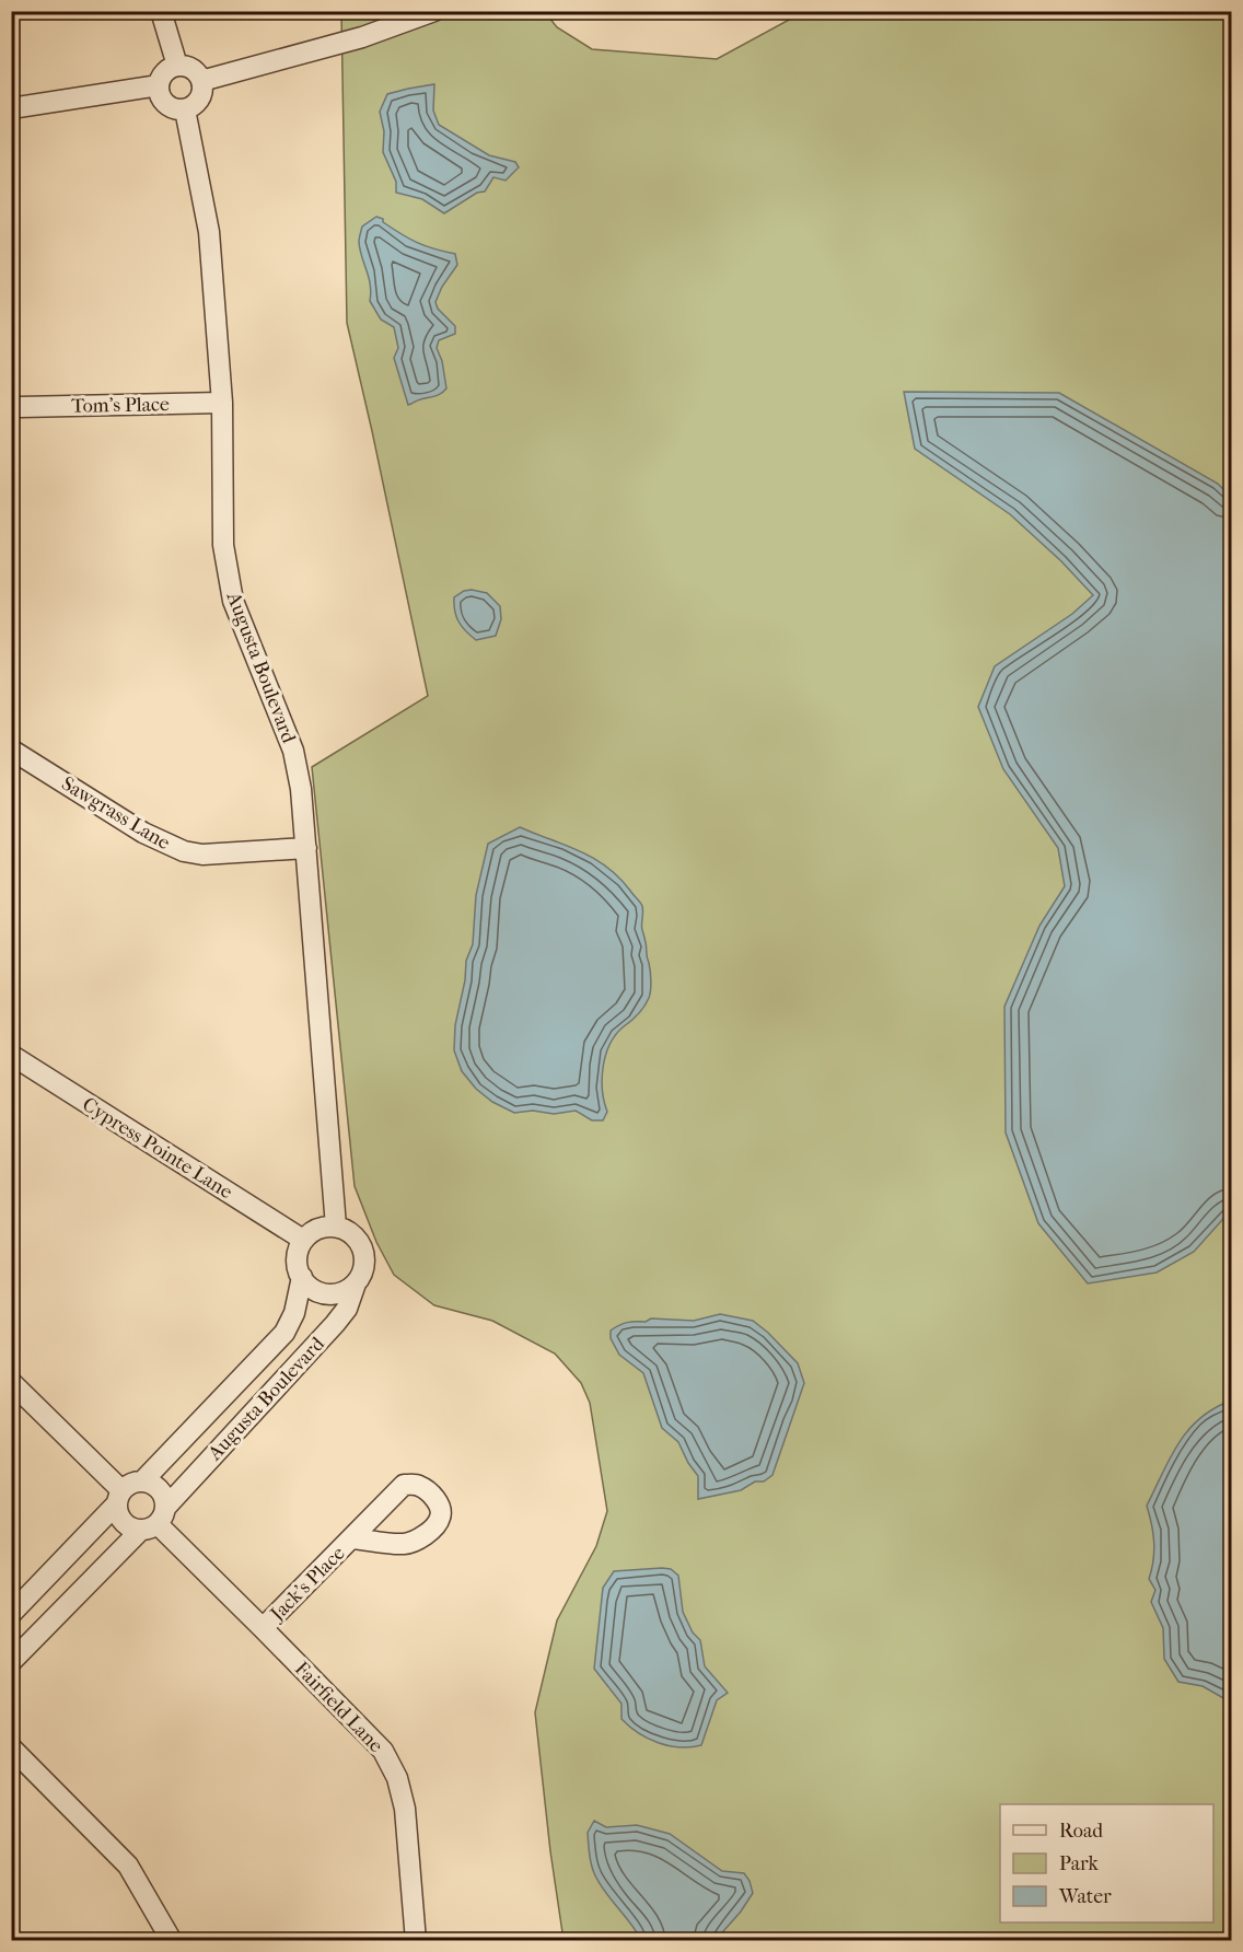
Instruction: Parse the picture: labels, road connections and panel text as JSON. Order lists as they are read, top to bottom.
{
  "streets": {
    "street": [
      "Tom’s Place",
      "Augusta Boulevard",
      "Sawgrass Lane",
      "Cypress Pointe Lane",
      "Jack’s Place",
      "Fairfield Lane"
    ]
  },
  "crossings": [
    ["Tom’s Place", "Augusta Boulevard"],
    ["Augusta Boulevard", "Sawgrass Lane"],
    ["Augusta Boulevard", "Cypress Pointe Lane"],
    ["Augusta Boulevard", "Fairfield Lane"],
    ["Jack’s Place", "Fairfield Lane"]
  ],
  "legend": ["Road", "Park", "Water"]
}
